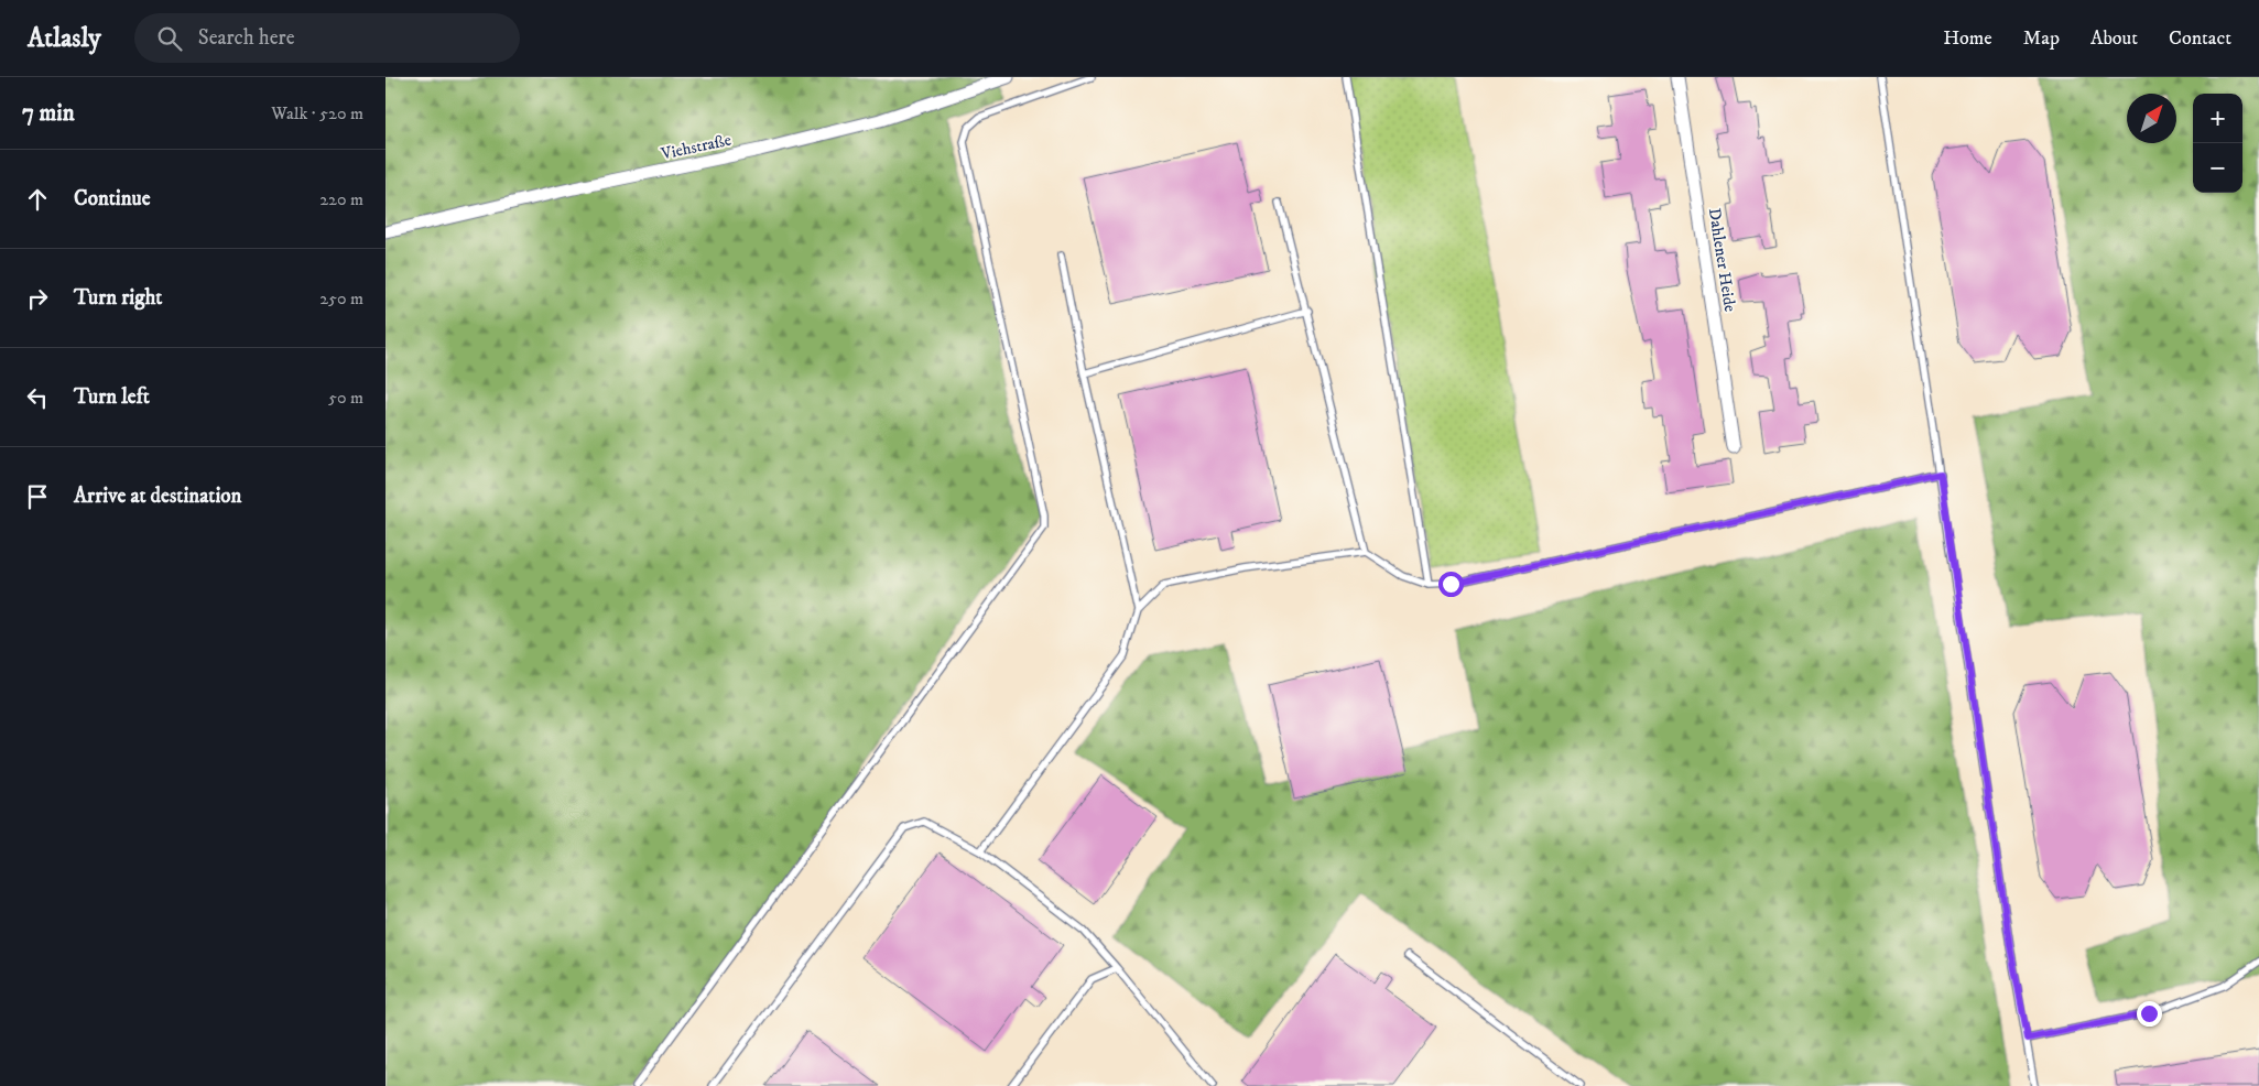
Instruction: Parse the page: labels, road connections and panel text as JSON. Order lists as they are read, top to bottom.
{
  "streets": {
    "street": ["Viehstraße", "Dahlener Heide"]
  },
  "north": "top right",
  "page": {
    "header": "Atlasly",
    "search": "Search here",
    "nav": [
      "Home",
      "Map",
      "About",
      "Contact"
    ],
    "heading": ["7 min", "Walk · 520 m"],
    "map_buttons": ["+", "−"],
    "list": [
      ["Continue", "220 m"],
      ["Turn right", "250 m"],
      ["Turn left", "50 m"],
      "Arrive at destination"
    ]
  }
}
